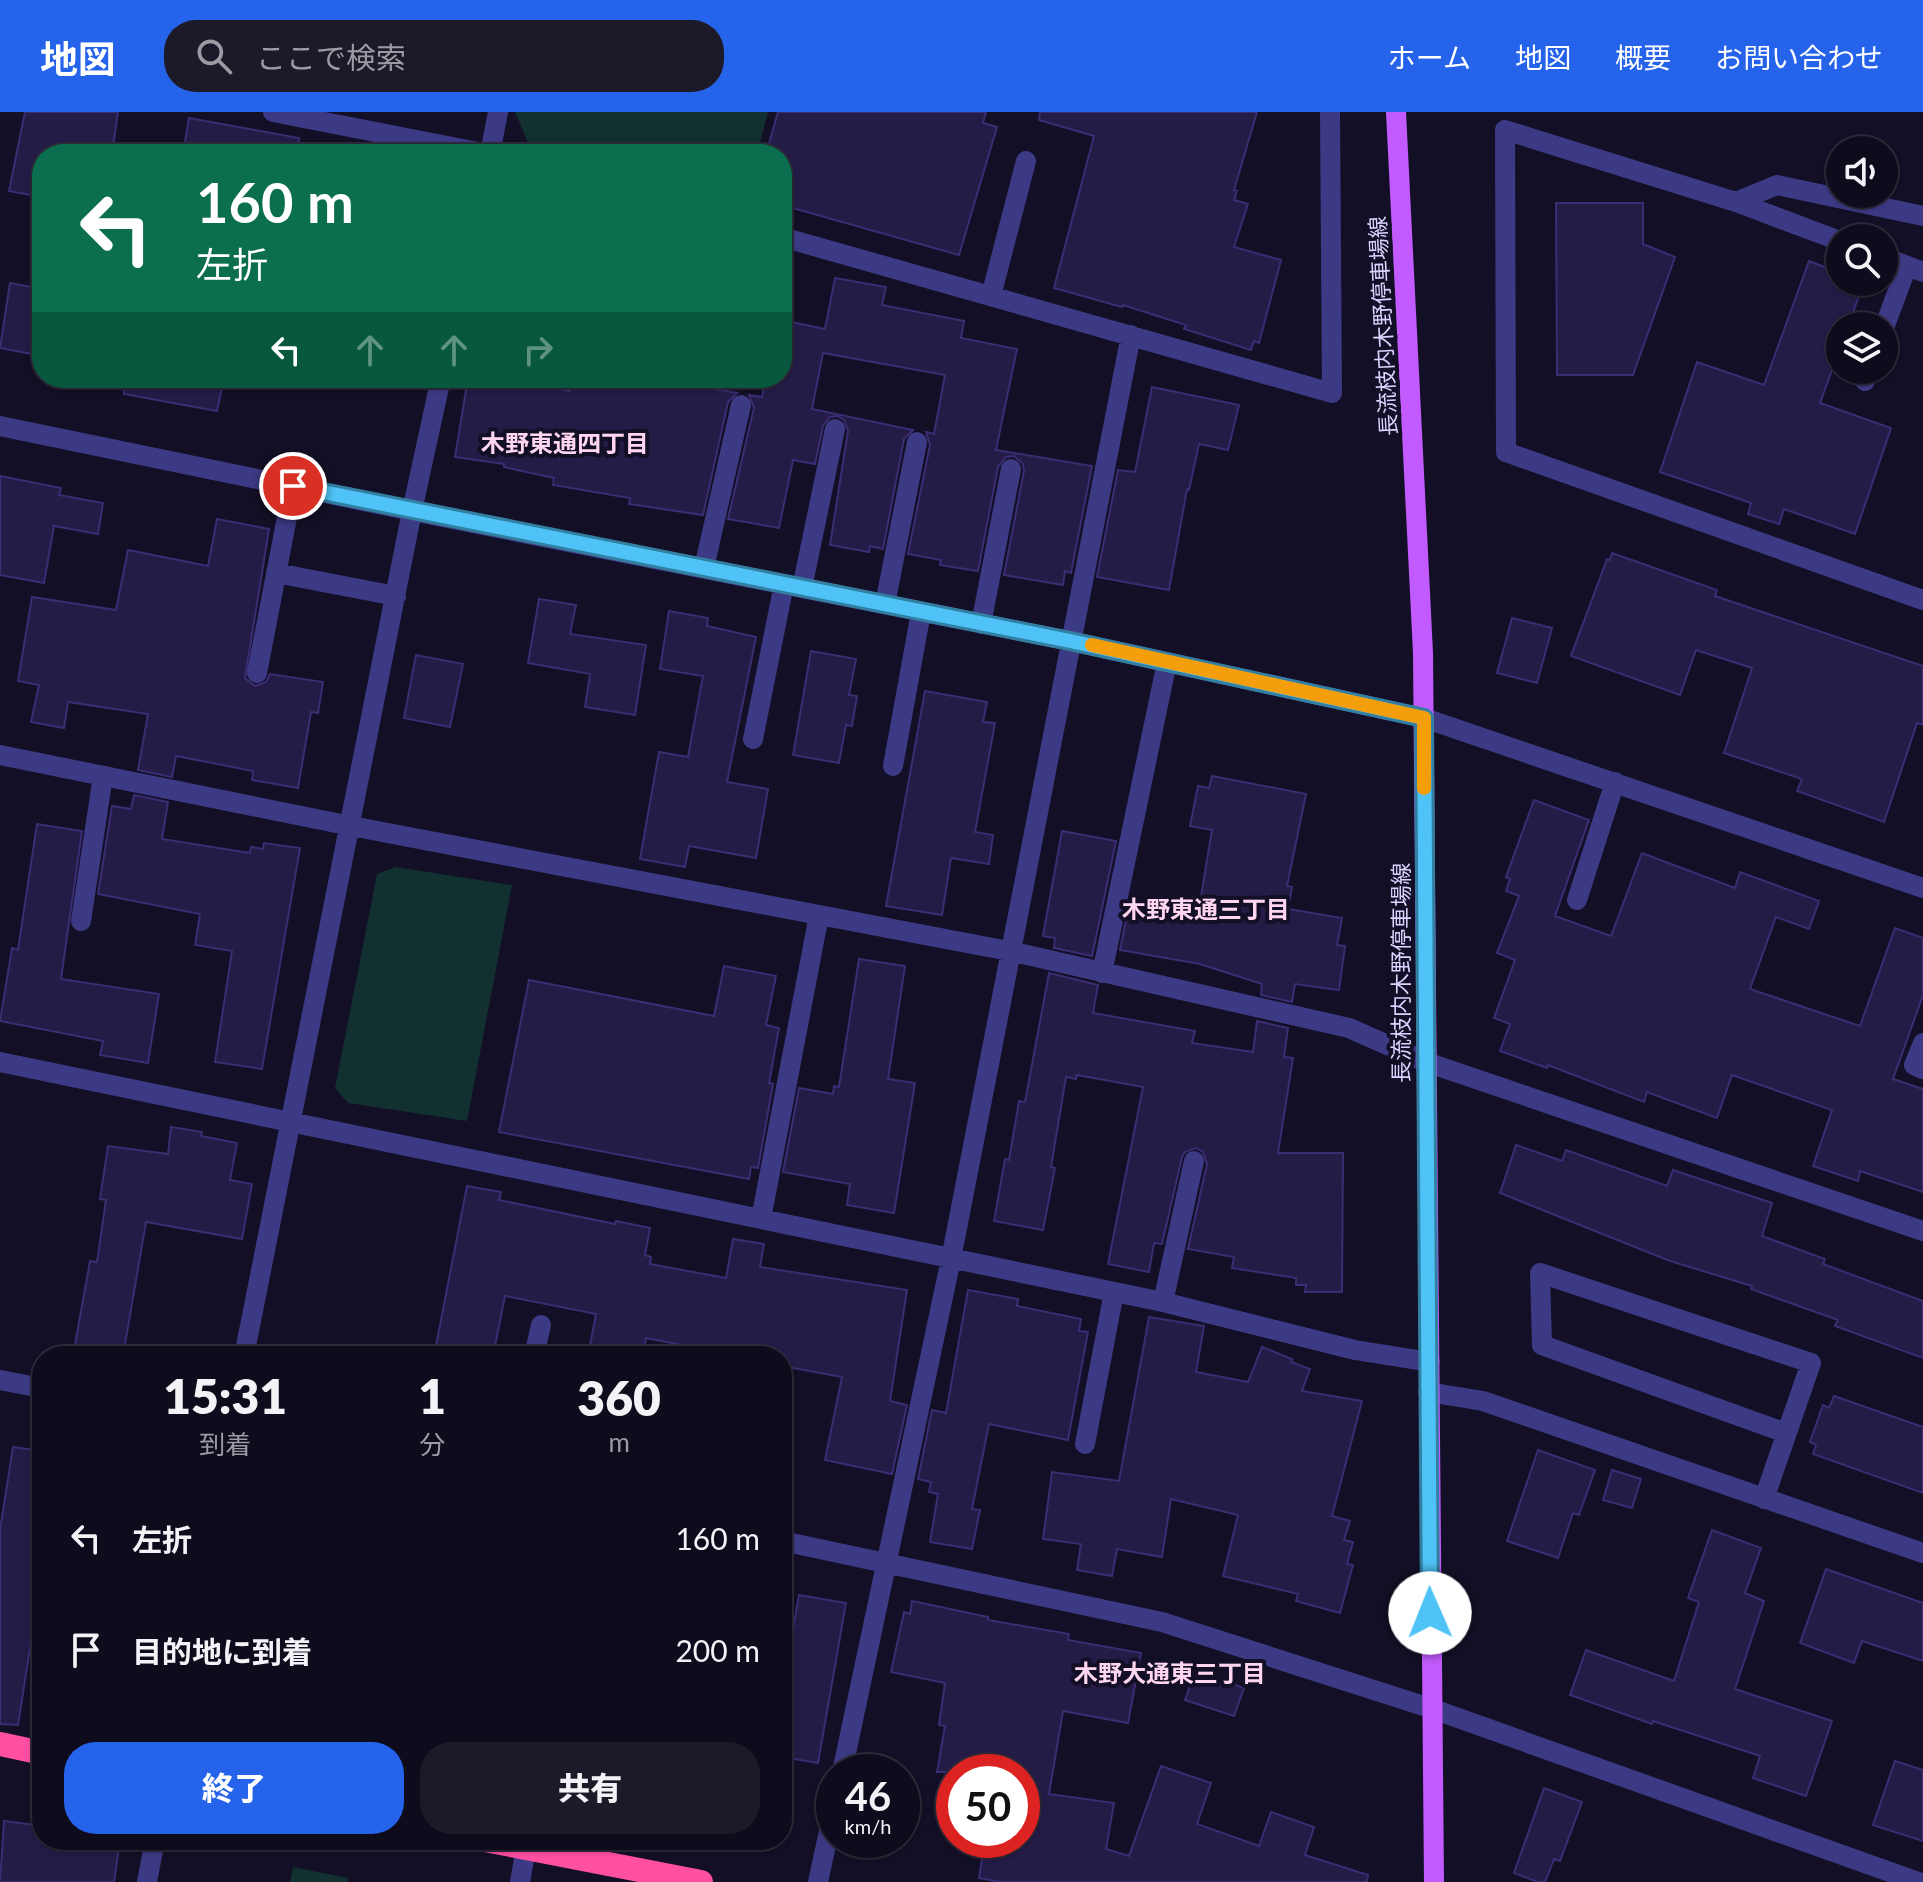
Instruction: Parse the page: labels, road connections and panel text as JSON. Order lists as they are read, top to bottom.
{
  "streets": {
    "main road": ["長流枝内木野停車場線"]
  },
  "districts": ["木野東通四丁目", "木野東通三丁目", "木野大通東三丁目"],
  "page": {
    "header": "地図",
    "search": "ここで検索",
    "nav": [
      "ホーム",
      "地図",
      "概要",
      "お問い合わせ"
    ],
    "turn": ["160 m", "左折"],
    "eta": [
      "15:31",
      "到着",
      "1",
      "分",
      "360",
      "m"
    ],
    "list": [
      {
        "name": "左折",
        "value": "160 m"
      },
      {
        "name": "目的地に到着",
        "value": "200 m"
      }
    ],
    "buttons": ["終了", "共有"],
    "speed": "46 km/h",
    "limit": "50"
  }
}
